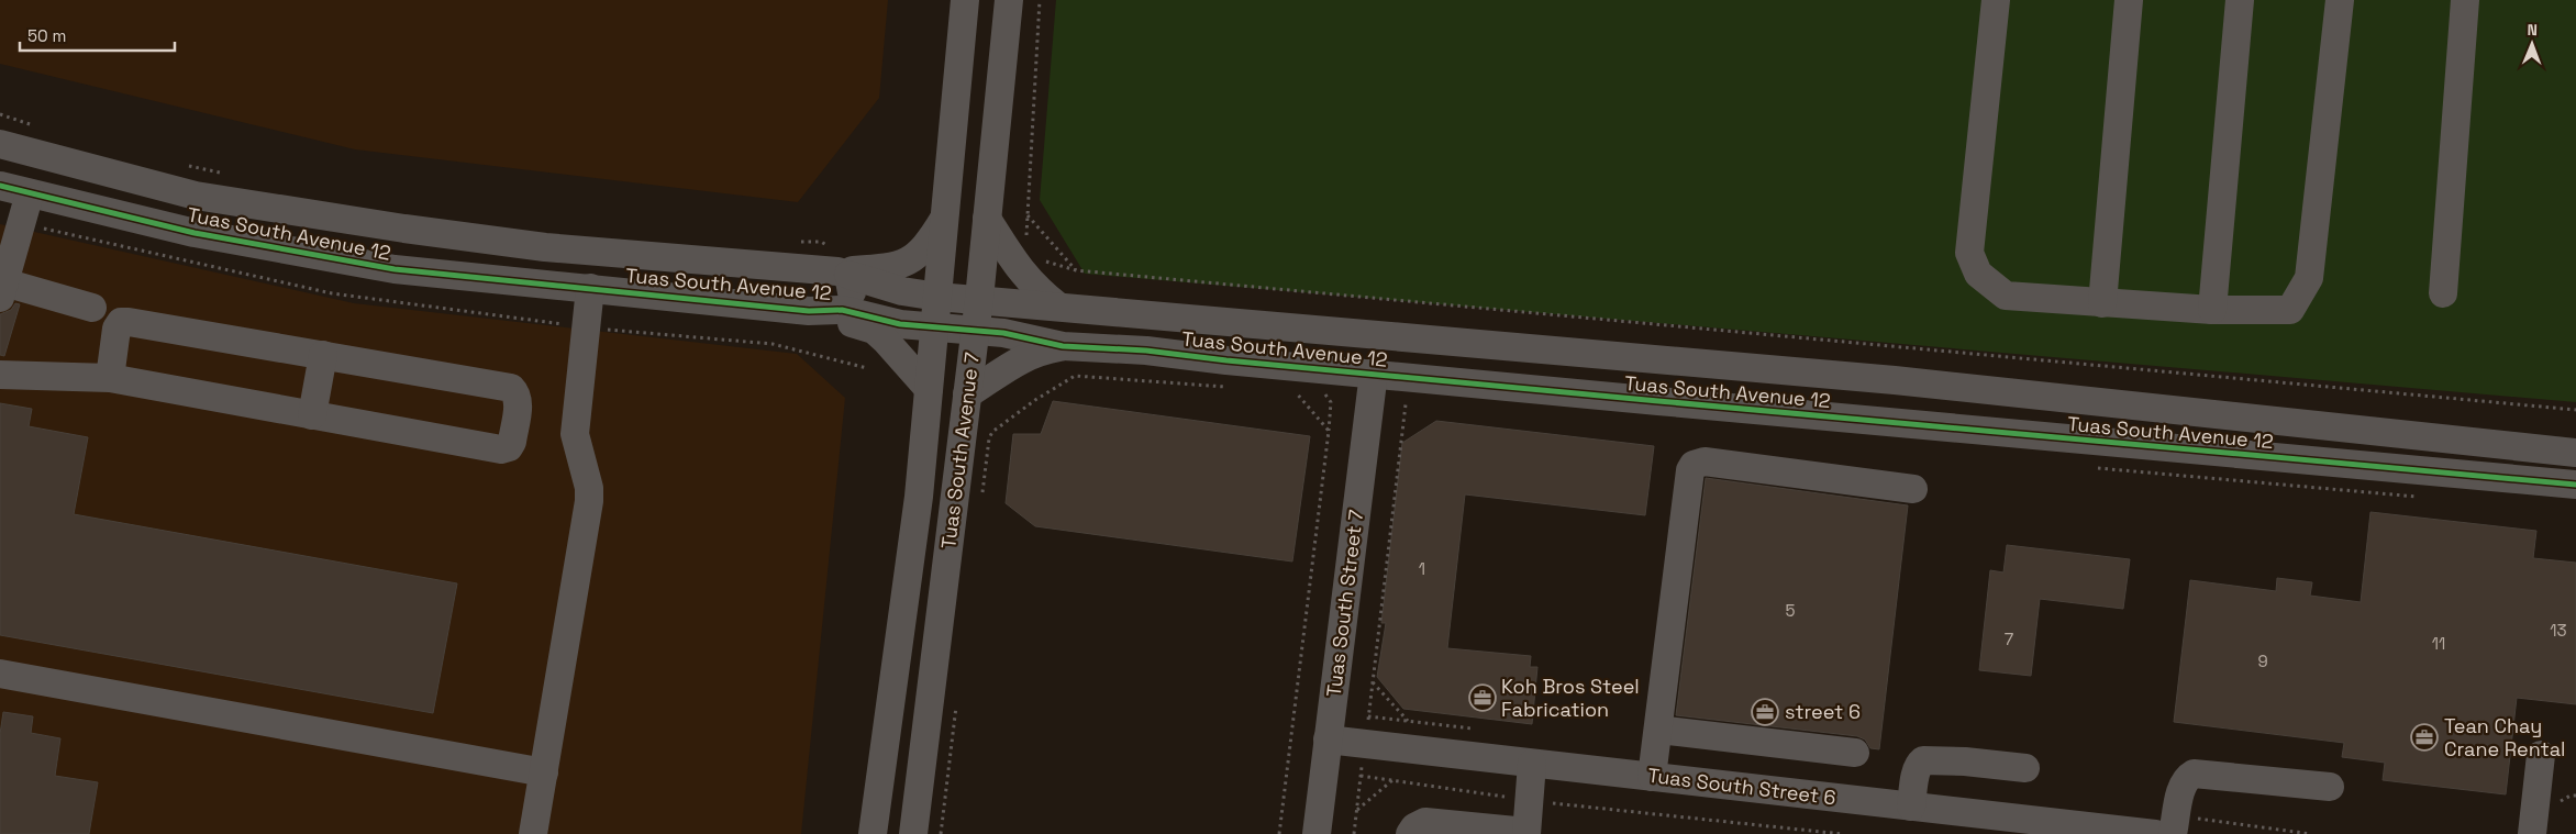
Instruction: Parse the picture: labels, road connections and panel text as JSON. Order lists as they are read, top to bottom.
{
  "streets": {
    "street": [
      "Tuas South Avenue 12",
      "Tuas South Avenue 7",
      "Tuas South Street 7",
      "Tuas South Street 6"
    ]
  },
  "crossings": [
    ["Tuas South Avenue 12", "Tuas South Avenue 7"],
    ["Tuas South Avenue 12", "Tuas South Street 7"],
    ["Tuas South Street 7", "Tuas South Street 6"]
  ],
  "places": {
    "office": ["Koh Bros Steel Fabrication", "street 6", "Tean Chay Crane Rental"]
  },
  "house_numbers": [
    "1",
    "5",
    "13",
    "7",
    "11",
    "9"
  ],
  "scale_bar": "50 m",
  "north": "top"
}
